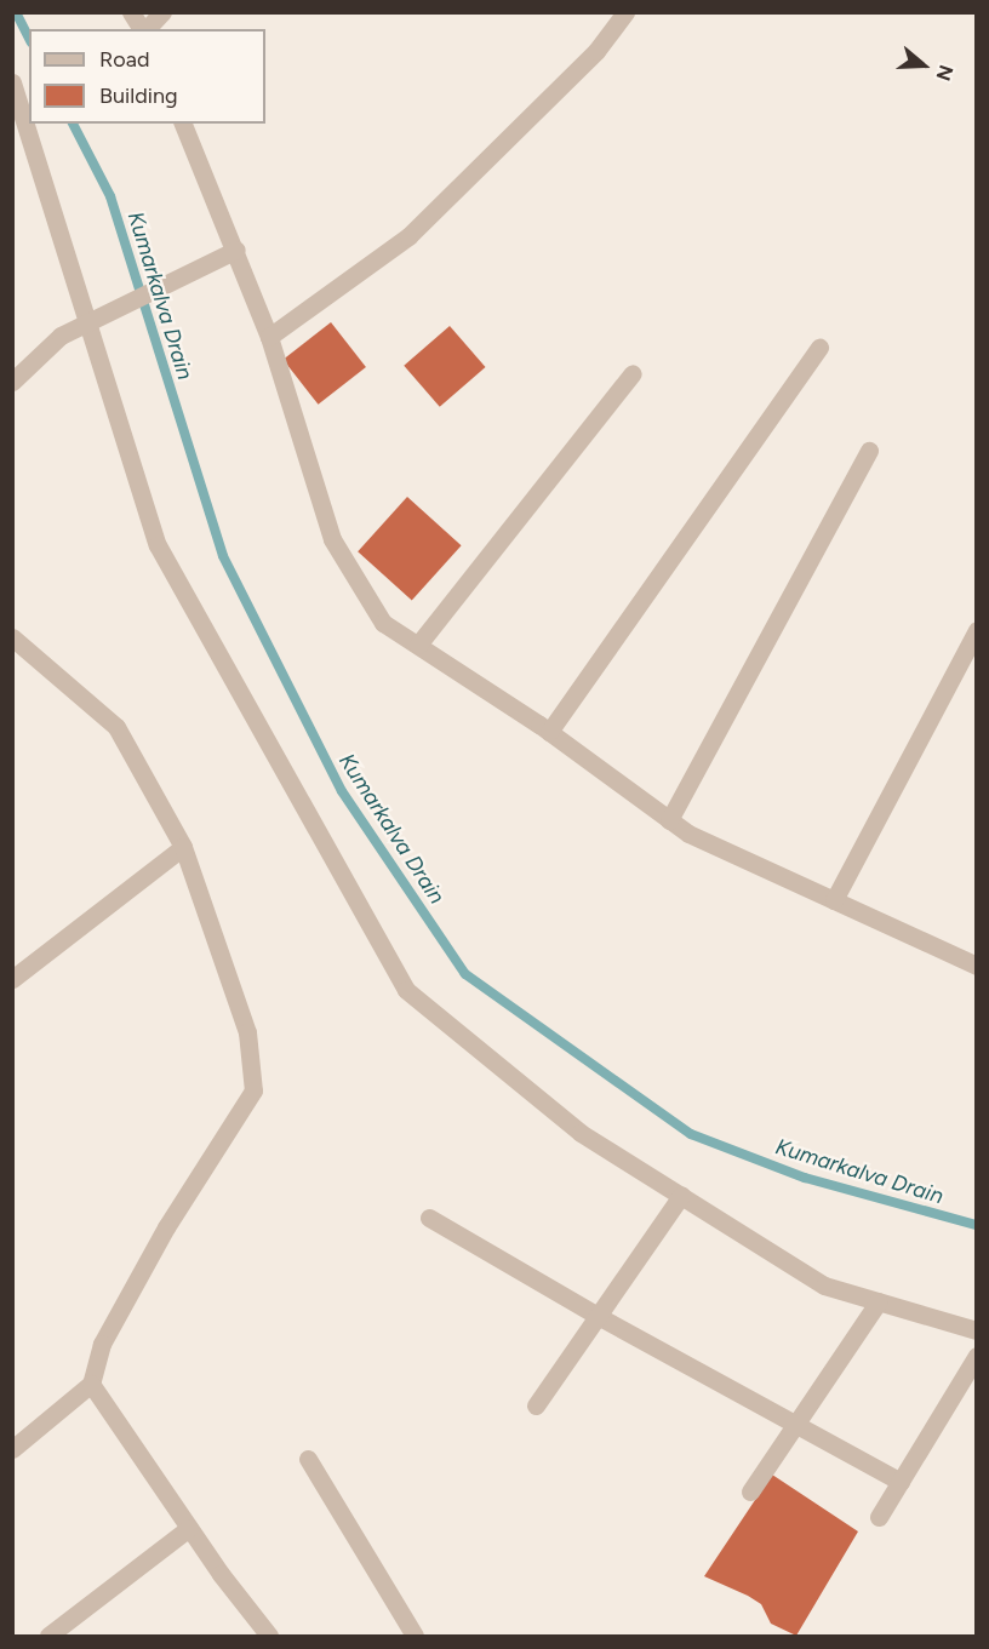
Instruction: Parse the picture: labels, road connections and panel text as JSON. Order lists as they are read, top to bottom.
{
  "water": ["Kumarkalva Drain"],
  "legend": ["Road", "Building"],
  "north": "right"
}
